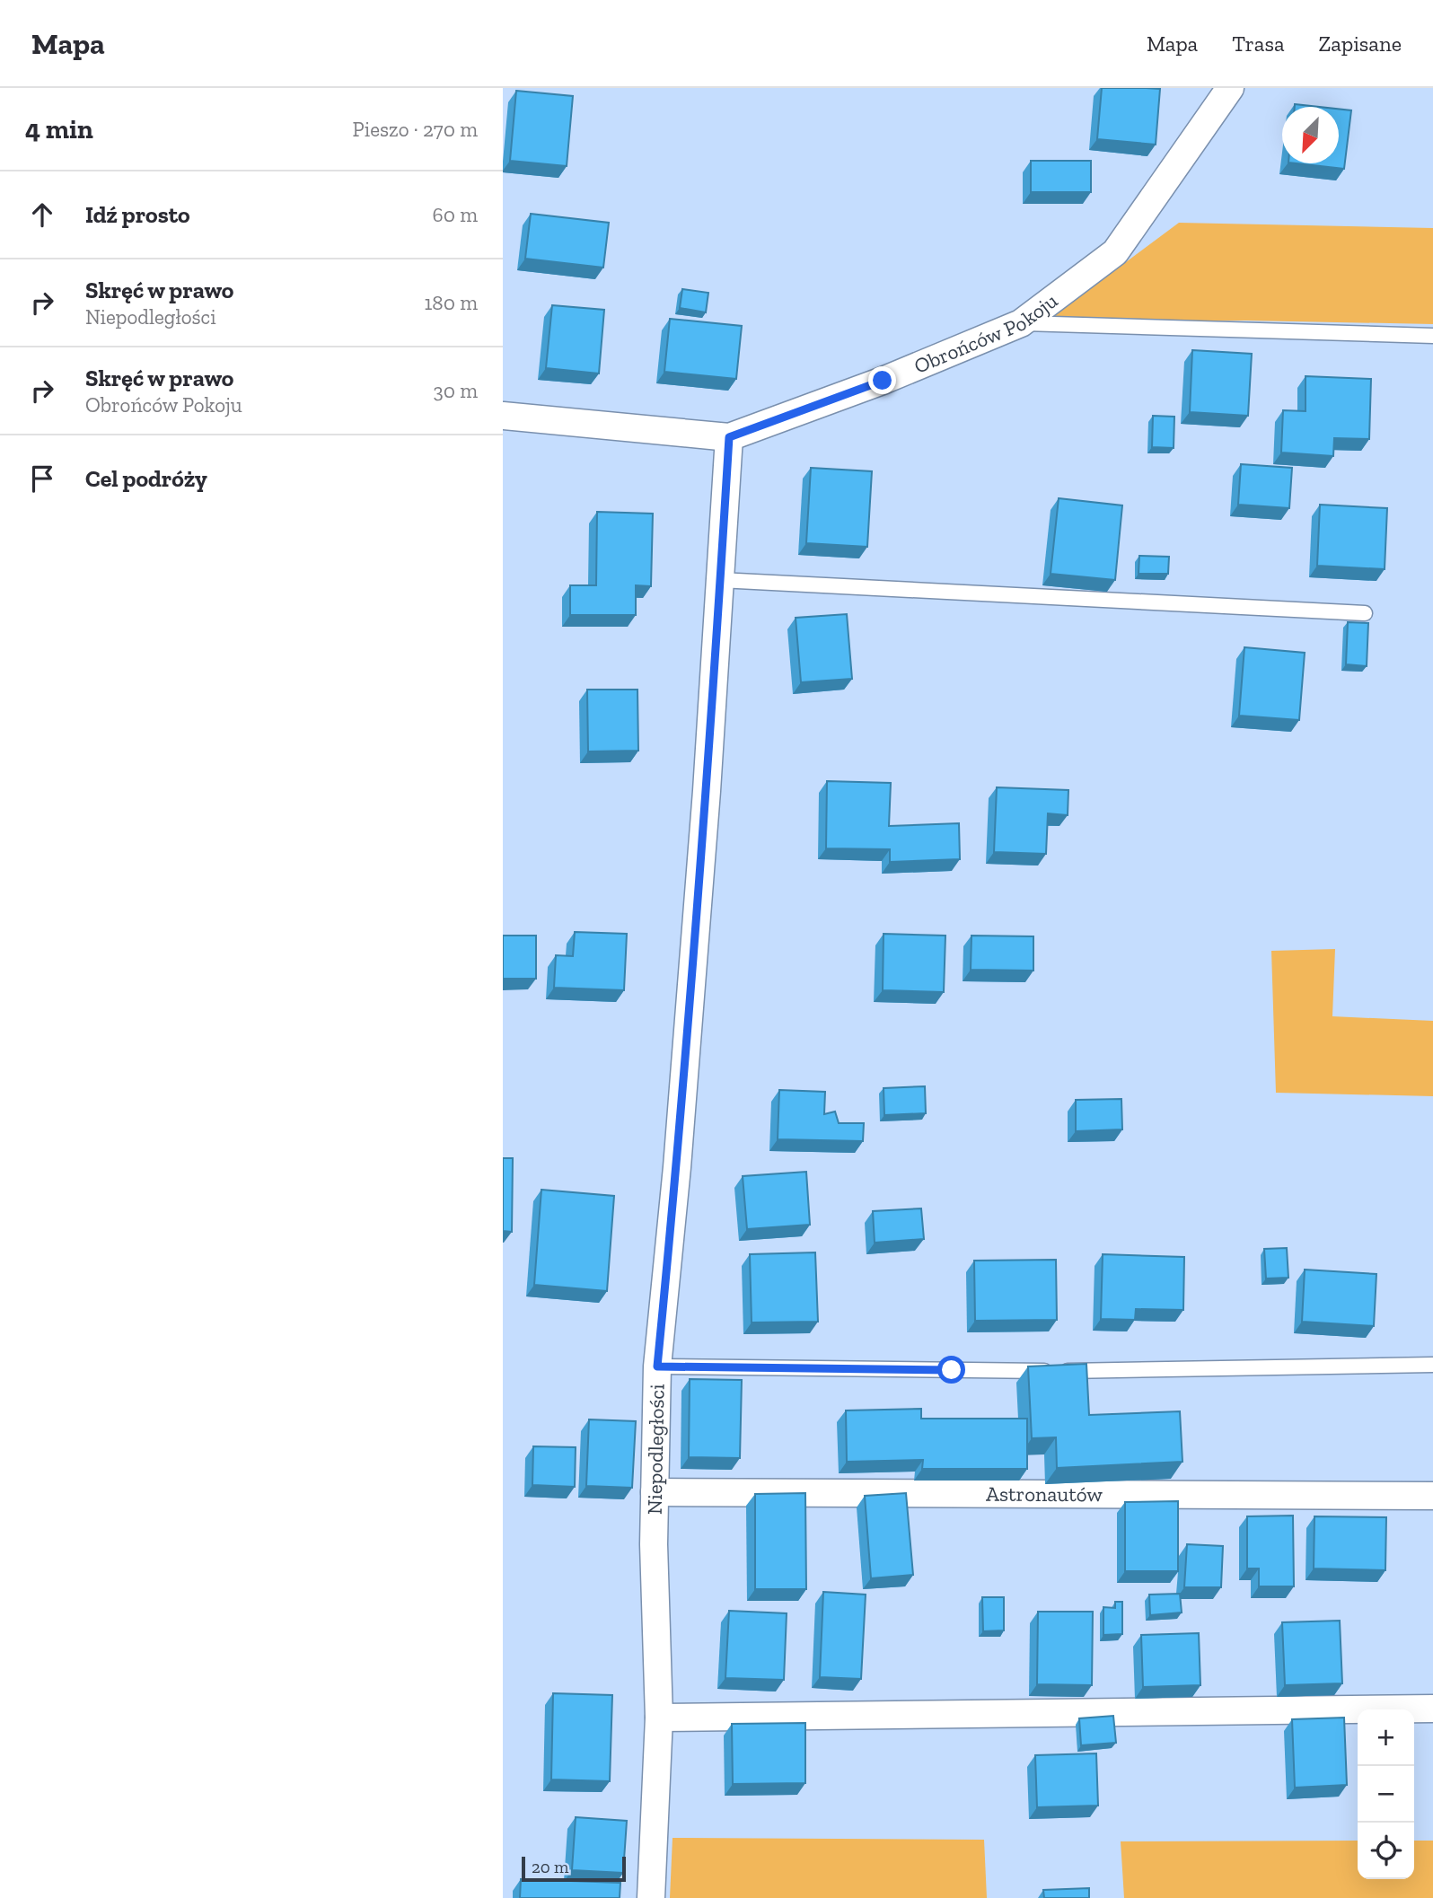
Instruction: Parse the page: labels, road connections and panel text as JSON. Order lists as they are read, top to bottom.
{
  "streets": {
    "street": ["Obrońców Pokoju", "Niepodległości", "Astronautów"]
  },
  "crossings": [
    ["Obrońców Pokoju", "Niepodległości"],
    ["Niepodległości", "Astronautów"]
  ],
  "scale_bar": "20 m",
  "north": "bottom left",
  "page": {
    "header": "Mapa",
    "nav": ["Mapa", "Trasa", "Zapisane"],
    "heading": ["4 min", "Pieszo · 270 m"],
    "list": [
      ["Idź prosto", "60 m"],
      ["Skręć w prawo", "Niepodległości", "180 m"],
      ["Skręć w prawo", "Obrońców Pokoju", "30 m"],
      "Cel podróży"
    ],
    "map_buttons": ["+", "−"],
    "scale": "20 m"
  }
}
